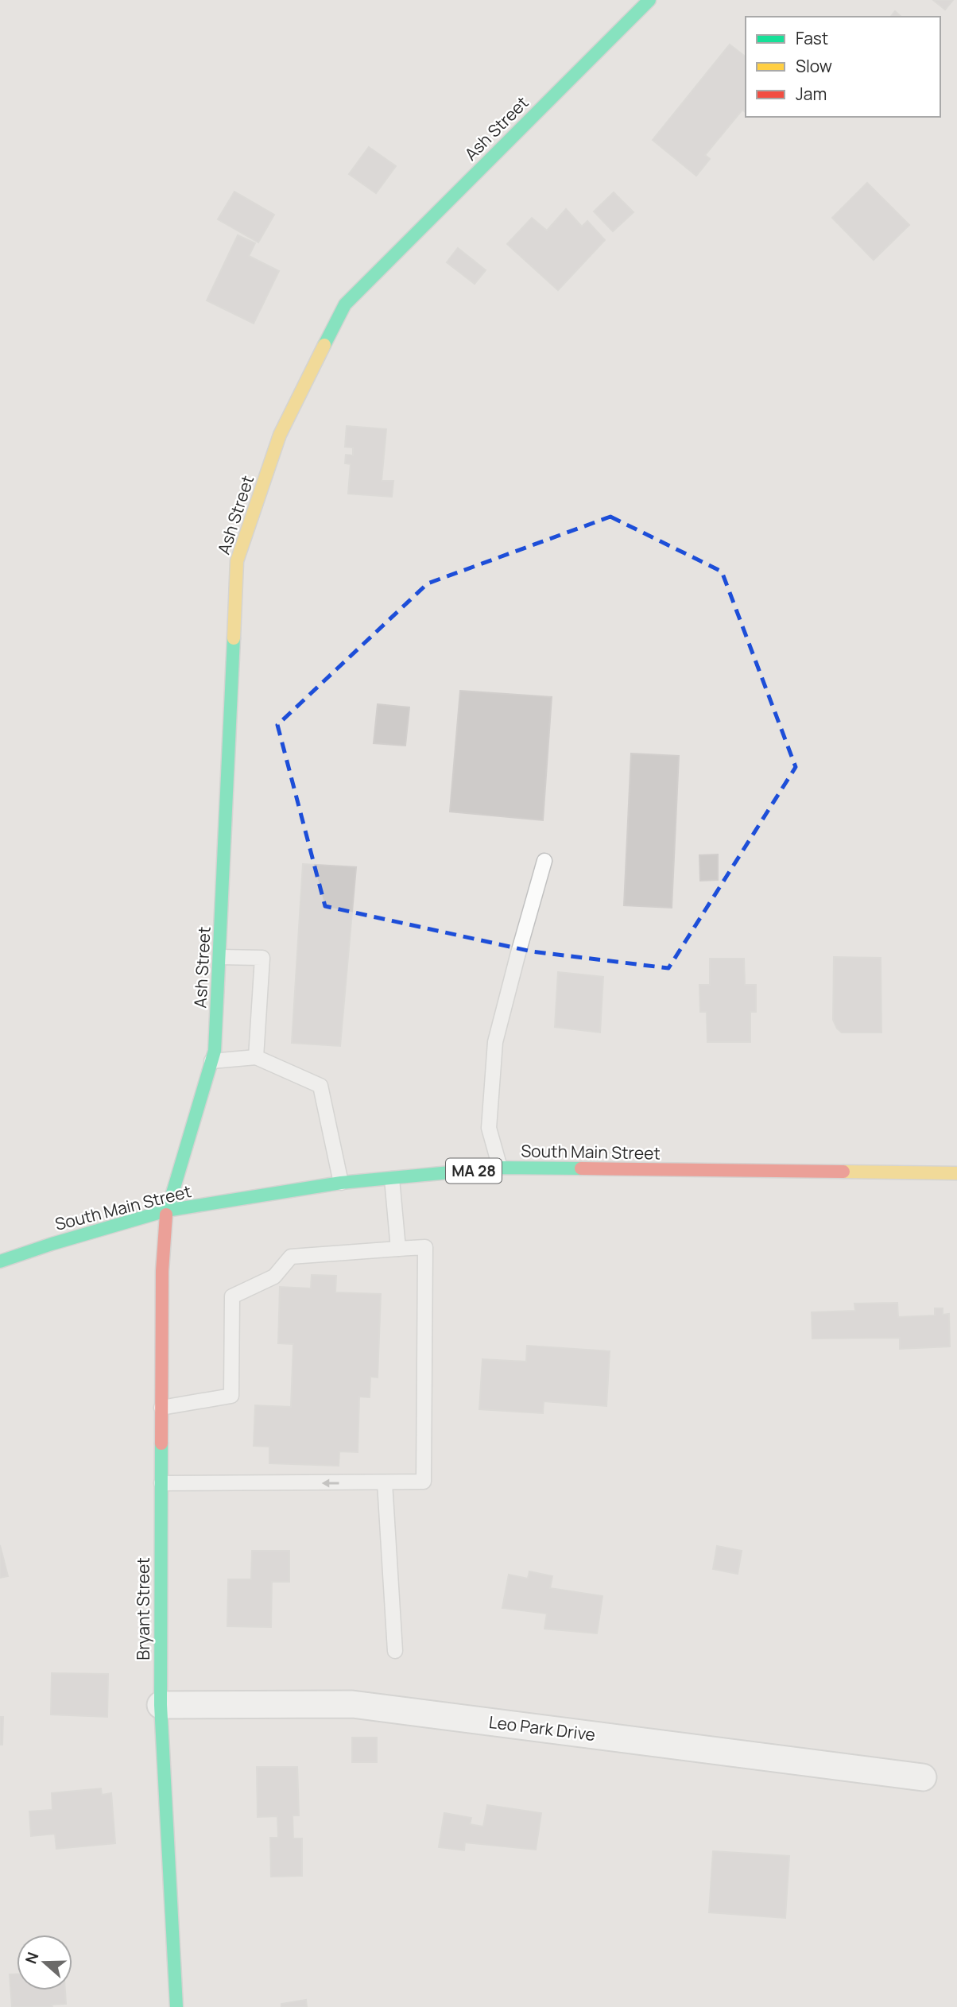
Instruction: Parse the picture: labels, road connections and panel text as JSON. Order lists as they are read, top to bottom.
{
  "streets": {
    "street": [
      "Ash Street",
      "South Main Street",
      "MA 28",
      "Bryant Street",
      "Leo Park Drive"
    ]
  },
  "crossings": [
    ["Ash Street", "South Main Street"],
    ["Ash Street", "Bryant Street"],
    ["South Main Street", "Bryant Street"],
    ["Bryant Street", "Leo Park Drive"]
  ],
  "legend": ["Fast", "Slow", "Jam"],
  "north": "left"
}
